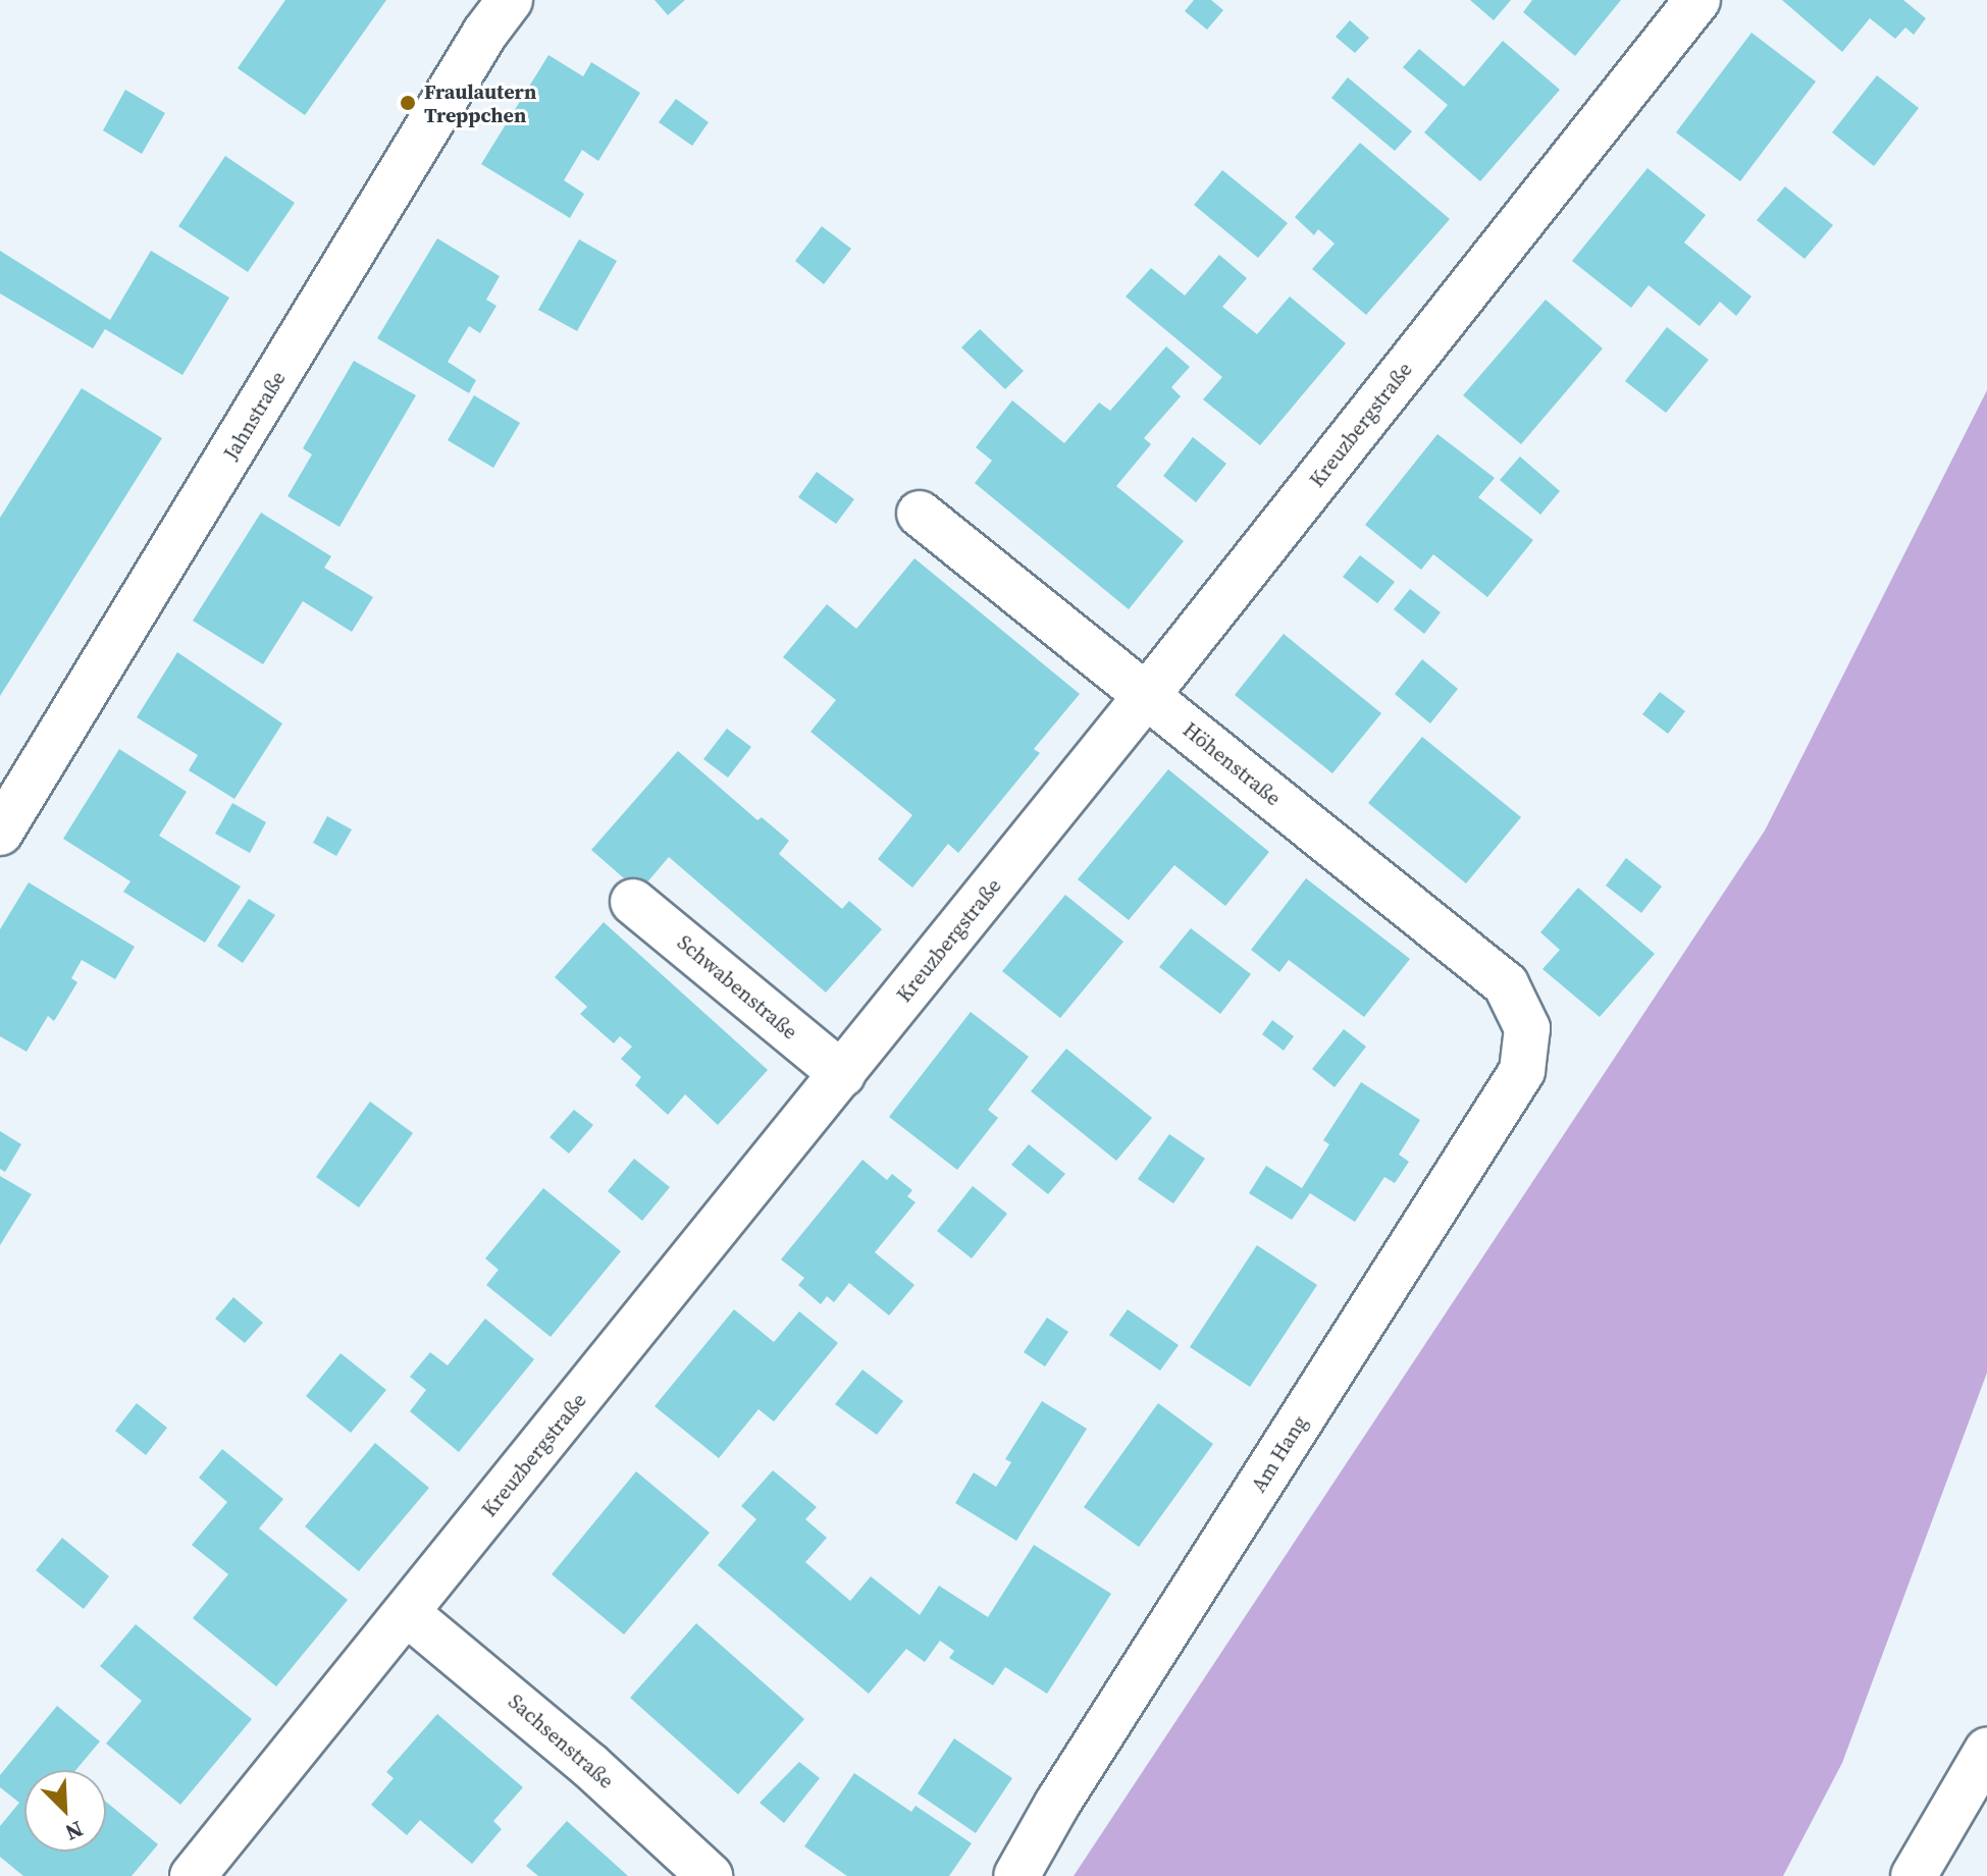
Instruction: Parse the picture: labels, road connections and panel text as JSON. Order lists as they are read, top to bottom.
{
  "streets": {
    "street": [
      "Jahnstraße",
      "Kreuzbergstraße",
      "Höhenstraße",
      "Schwabenstraße",
      "Am Hang",
      "Sachsenstraße"
    ]
  },
  "crossings": [
    ["Kreuzbergstraße", "Höhenstraße"],
    ["Kreuzbergstraße", "Schwabenstraße"],
    ["Kreuzbergstraße", "Sachsenstraße"],
    ["Höhenstraße", "Am Hang"]
  ],
  "places": ["Fraulautern Treppchen"],
  "north": "bottom right"
}
